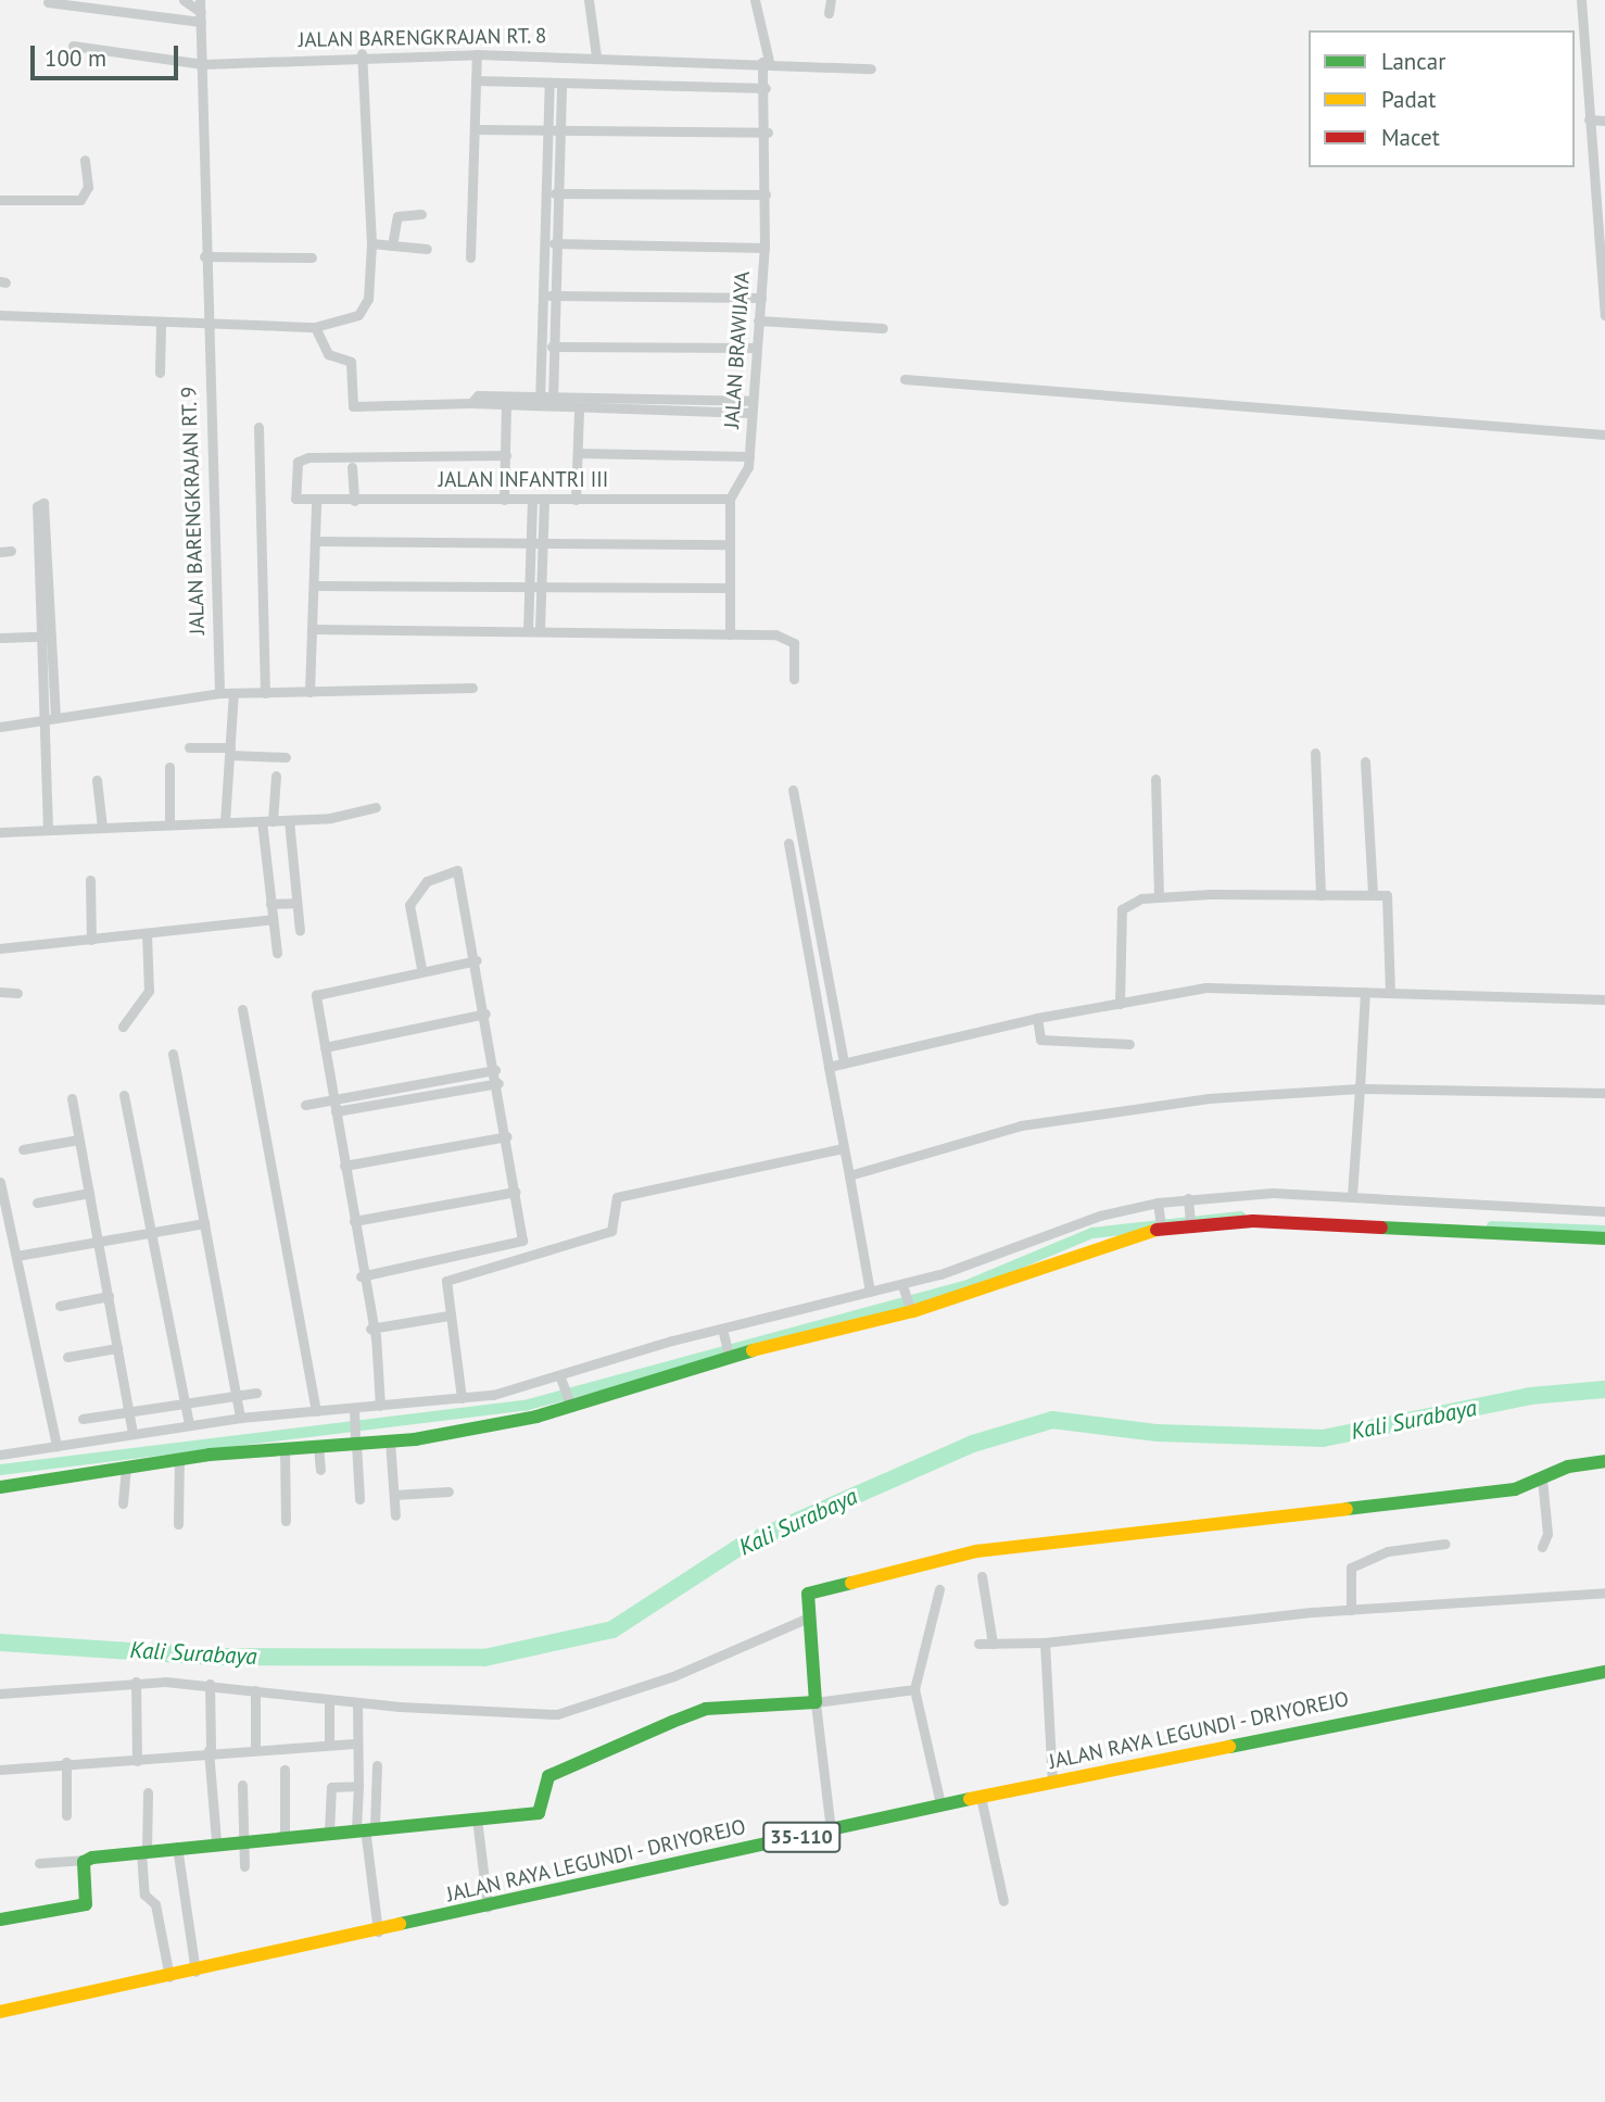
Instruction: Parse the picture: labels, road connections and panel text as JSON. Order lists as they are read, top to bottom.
{
  "streets": {
    "street": [
      "JALAN BARENGKRAJAN RT. 8",
      "JALAN BRAWIJAYA",
      "JALAN INFANTRI III",
      "JALAN BARENGKRAJAN RT. 9",
      "JALAN RAYA LEGUNDI - DRIYOREJO",
      "35-110"
    ]
  },
  "crossings": [
    ["JALAN BARENGKRAJAN RT. 8", "JALAN BRAWIJAYA"],
    ["JALAN BARENGKRAJAN RT. 8", "JALAN BARENGKRAJAN RT. 9"],
    ["JALAN BRAWIJAYA", "JALAN INFANTRI III"]
  ],
  "water": ["Kali Surabaya"],
  "legend": ["Lancar", "Padat", "Macet"],
  "scale_bar": "100 m"
}
